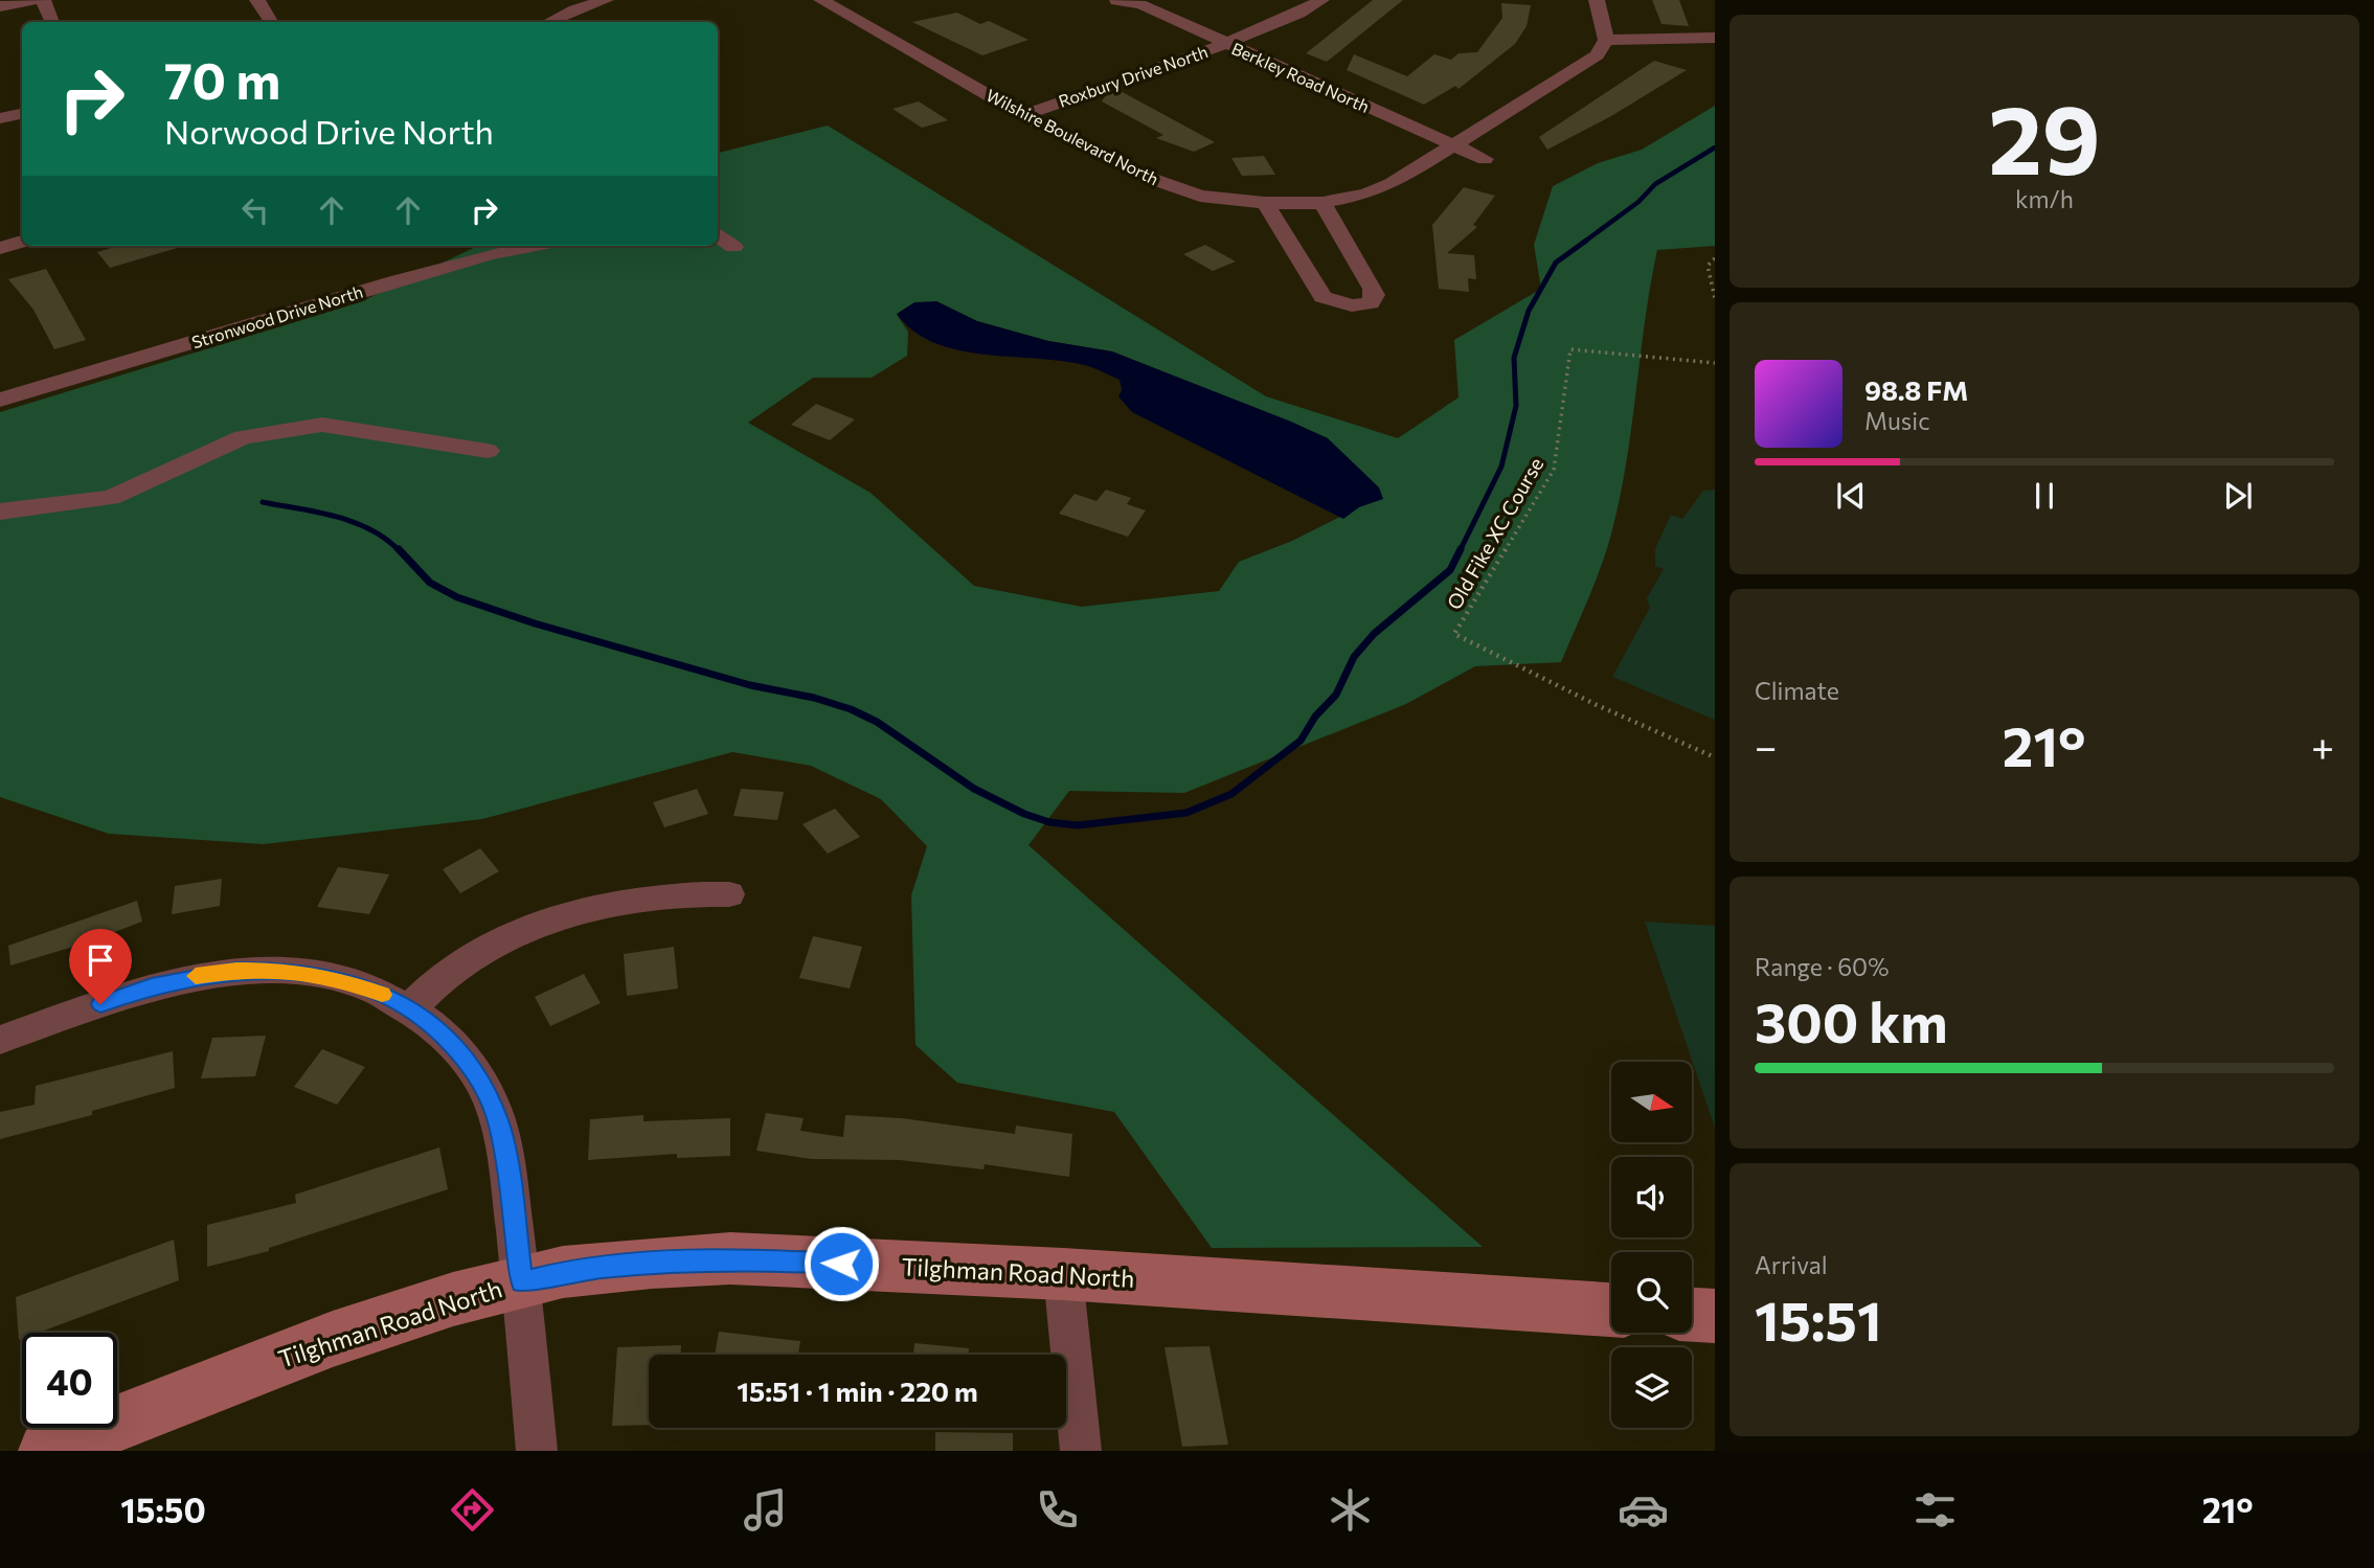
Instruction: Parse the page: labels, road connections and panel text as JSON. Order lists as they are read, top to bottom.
{
  "streets": {
    "street": [
      "Roxbury Drive North",
      "Berkley Road North",
      "Wilshire Boulevard North",
      "Stronwood Drive North",
      "Tilghman Road North"
    ],
    "path": ["Old Fike XC Course"]
  },
  "crossings": [
    ["Roxbury Drive North", "Berkley Road North"],
    ["Roxbury Drive North", "Wilshire Boulevard North"],
    ["Berkley Road North", "Wilshire Boulevard North"]
  ],
  "north": "right",
  "page": {
    "tile": [
      ["29", "km/h"],
      "Climate",
      ["Range · 60%", "300 km"],
      ["Arrival", "15:51"]
    ],
    "turn": ["70 m", "Norwood Drive North"],
    "song": ["98.8 FM", "Music"],
    "heat": ["−", "21°", "+"],
    "limit": "40",
    "trip": "15:51 · 1 min · 220 m",
    "tabs": ["15:50", "21°"]
  }
}
